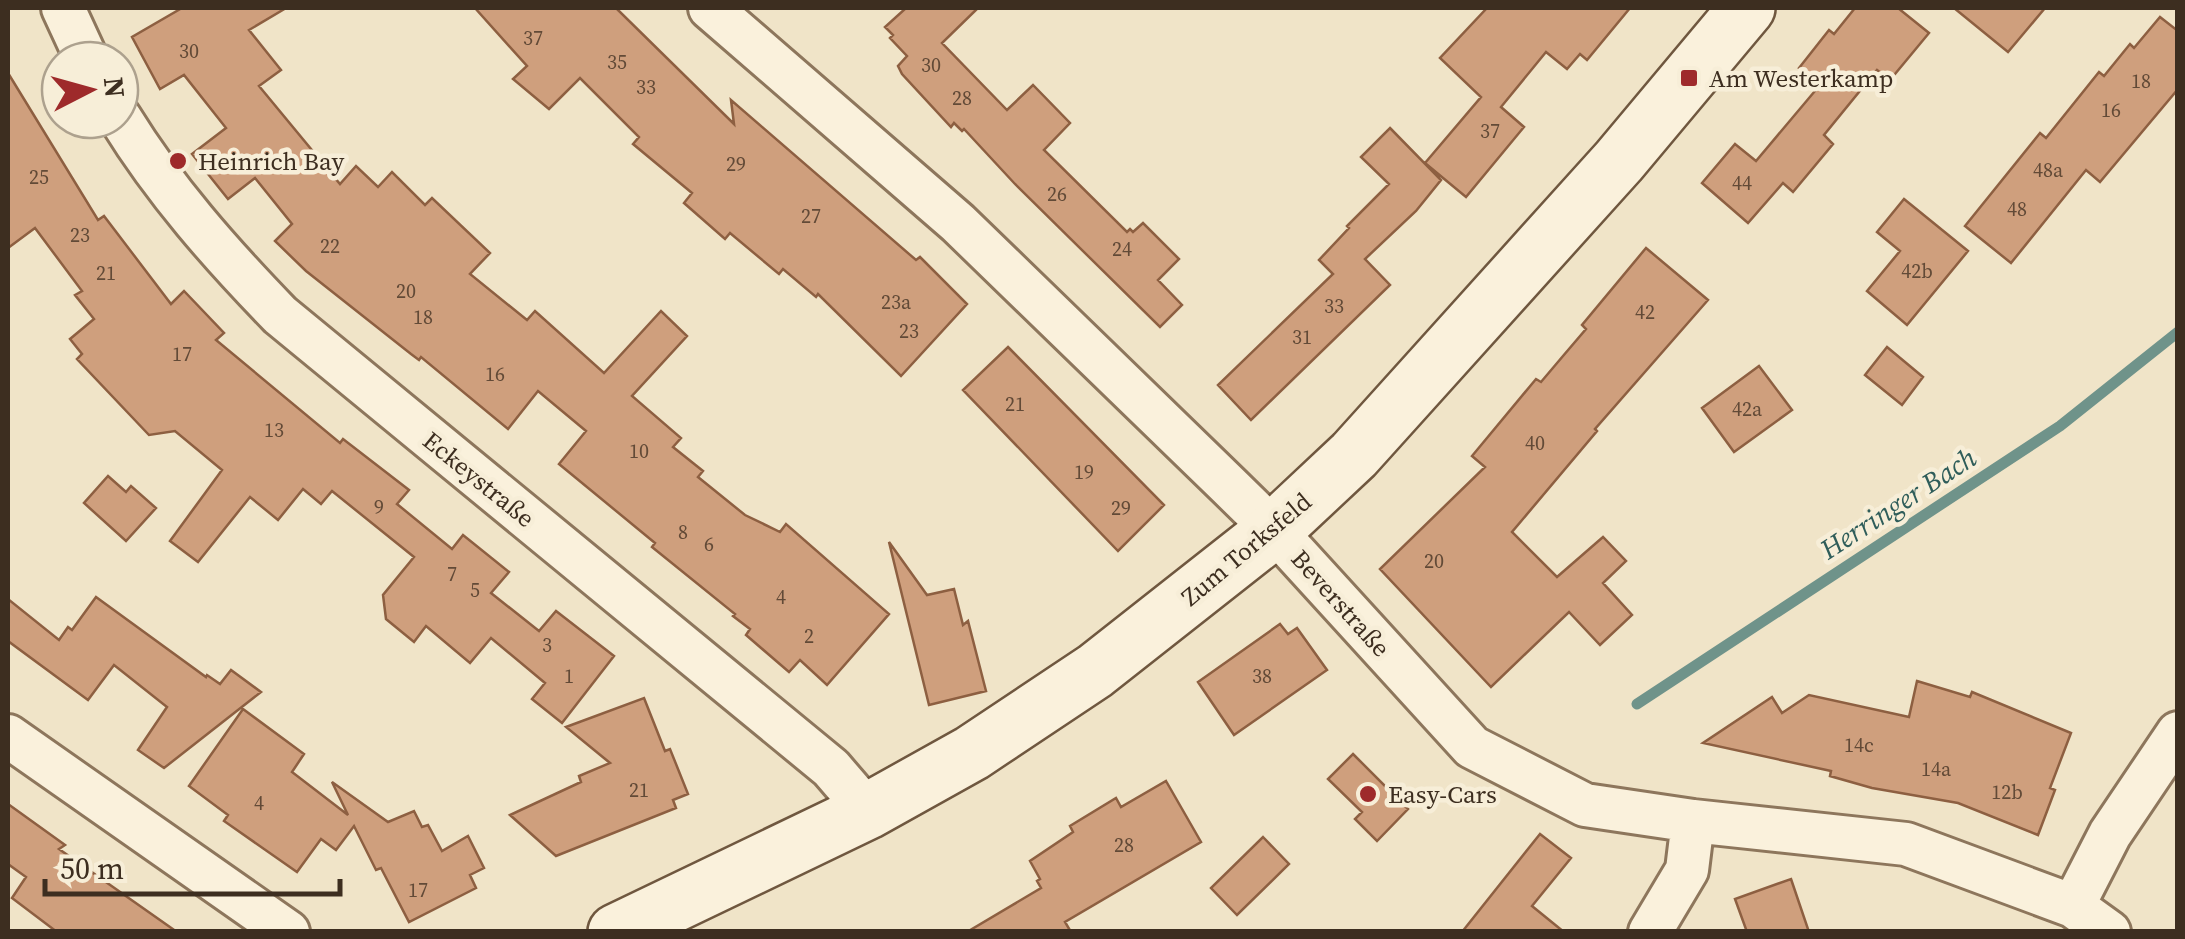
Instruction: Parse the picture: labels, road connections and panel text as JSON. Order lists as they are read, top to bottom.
{
  "streets": {
    "main road": ["Zum Torksfeld"],
    "street": ["Eckeystraße", "Beverstraße"]
  },
  "crossings": [
    ["Eckeystraße", "Zum Torksfeld"],
    ["Zum Torksfeld", "Beverstraße"]
  ],
  "water": ["Herringer Bach"],
  "places": {
    "transit": ["Am Westerkamp"],
    "other": ["Heinrich Bay", "Easy-Cars"]
  },
  "house_numbers": [
    "37",
    "30",
    "35",
    "30",
    "18",
    "33",
    "28",
    "16",
    "37",
    "29",
    "48a",
    "25",
    "44",
    "26",
    "48",
    "27",
    "23",
    "22",
    "24",
    "42b",
    "21",
    "20",
    "23a",
    "33",
    "42",
    "18",
    "23",
    "31",
    "17",
    "16",
    "21",
    "42a",
    "13",
    "40",
    "10",
    "19",
    "9",
    "29",
    "8",
    "6",
    "20",
    "7",
    "5",
    "4",
    "2",
    "3",
    "1",
    "38",
    "14c",
    "14a",
    "21",
    "12b",
    "4",
    "28",
    "17"
  ],
  "scale_bar": "50 m",
  "north": "right"
}
